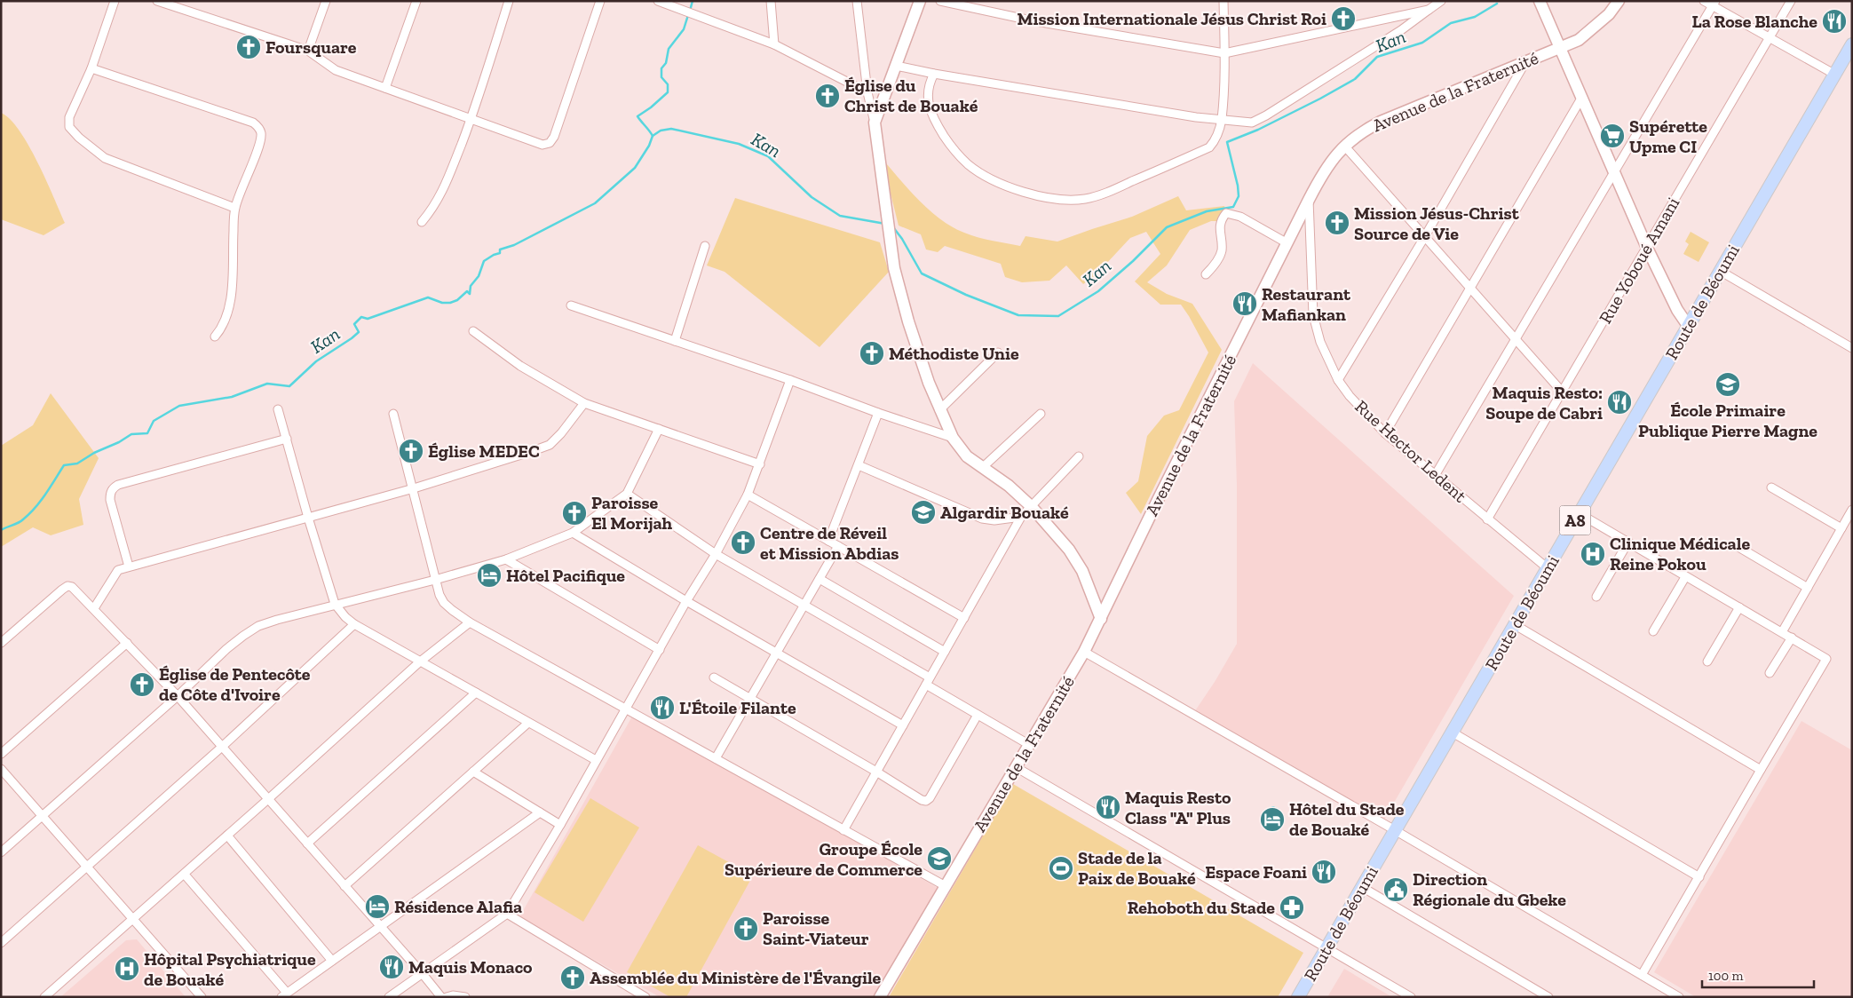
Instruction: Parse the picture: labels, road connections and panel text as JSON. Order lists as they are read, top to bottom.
{
  "streets": {
    "main road": ["Route de Béoumi", "A8"],
    "street": ["Avenue de la Fraternité", "Rue Yoboué Amani", "Rue Hector Ledent"]
  },
  "crossings": [
    ["Avenue de la Fraternité", "Rue Hector Ledent"],
    ["Rue Yoboué Amani", "Rue Hector Ledent"],
    ["Route de Béoumi", "Rue Hector Ledent"]
  ],
  "water": ["Kan"],
  "places": {
    "church": [
      "Mission Internationale Jésus Christ Roi",
      "Foursquare",
      "Église du Christ de Bouaké",
      "Mission Jésus-Christ Source de Vie",
      "Méthodiste Unie",
      "Église MEDEC",
      "Paroisse El Morijah",
      "Centre de Réveil et Mission Abdias",
      "Église de Pentecôte de Côte d'Ivoire",
      "Paroisse Saint-Viateur",
      "Assemblée du Ministère de l'Évangile"
    ],
    "restaurant": [
      "La Rose Blanche",
      "Restaurant Mafiankan",
      "Maquis Resto: Soupe de Cabri",
      "L'Étoile Filante",
      "Maquis Resto Class \"A\" Plus",
      "Espace Foani",
      "Maquis Monaco"
    ],
    "supermarket": ["Supérette Upme CI"],
    "school or university": ["École Primaire Publique Pierre Magne", "Algardir Bouaké", "Groupe École Supérieure de Commerce"],
    "hospital": ["Clinique Médicale Reine Pokou", "Hôpital Psychiatrique de Bouaké"],
    "hotel": ["Hôtel Pacifique", "Hôtel du Stade de Bouaké", "Résidence Alafia"],
    "sports": ["Stade de la Paix de Bouaké"],
    "public building": ["Direction Régionale du Gbeke"],
    "pharmacy": ["Rehoboth du Stade"]
  },
  "scale_bar": "100 m"
}
